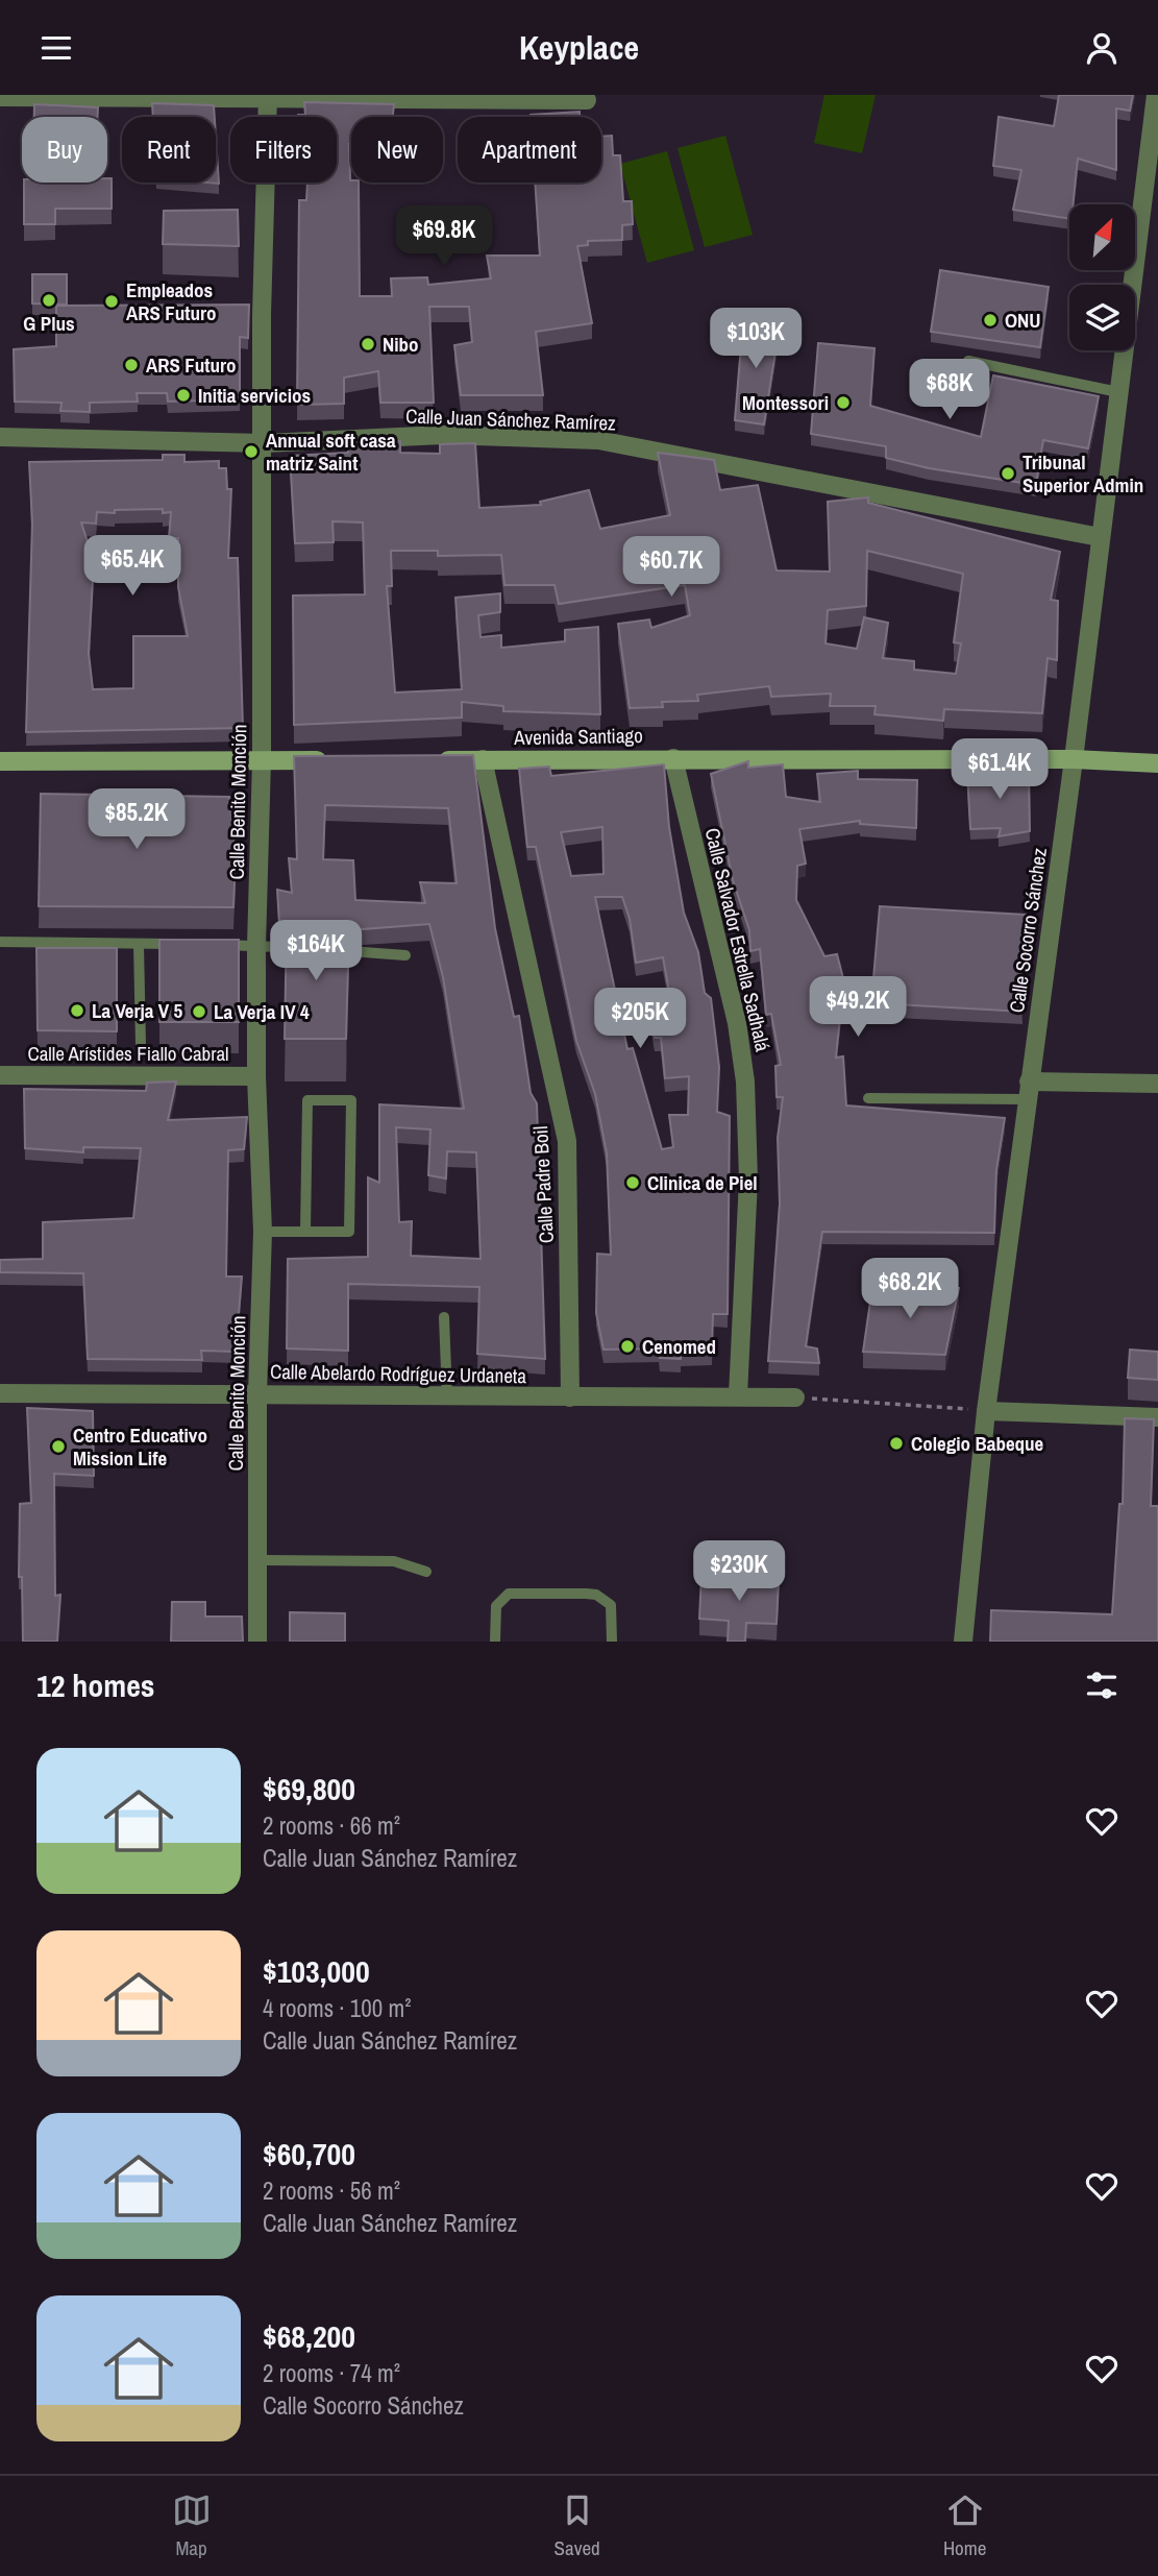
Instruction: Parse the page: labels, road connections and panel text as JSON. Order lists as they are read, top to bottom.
{
  "streets": {
    "main road": ["Avenida Santiago"],
    "street": [
      "Calle Juan Sánchez Ramírez",
      "Calle Benito Monción",
      "Calle Socorro Sánchez",
      "Calle Salvador Estrella Sadhalá",
      "Calle Arístides Fiallo Cabral",
      "Calle Padre Boil",
      "Calle Abelardo Rodríguez Urdaneta"
    ]
  },
  "crossings": [
    ["Calle Juan Sánchez Ramírez", "Calle Benito Monción"],
    ["Calle Juan Sánchez Ramírez", "Calle Socorro Sánchez"],
    ["Avenida Santiago", "Calle Socorro Sánchez"],
    ["Avenida Santiago", "Calle Salvador Estrella Sadhalá"],
    ["Avenida Santiago", "Calle Padre Boil"],
    ["Calle Benito Monción", "Calle Arístides Fiallo Cabral"],
    ["Calle Benito Monción", "Calle Abelardo Rodríguez Urdaneta"],
    ["Calle Salvador Estrella Sadhalá", "Calle Abelardo Rodríguez Urdaneta"],
    ["Calle Padre Boil", "Calle Abelardo Rodríguez Urdaneta"]
  ],
  "places": [
    "G Plus",
    "Empleados ARS Futuro",
    "ONU",
    "Nibo",
    "ARS Futuro",
    "Initia servicios",
    "Montessori",
    "Annual soft casa matriz Saint",
    "Tribunal Superior Admin",
    "La Verja V 5",
    "La Verja IV 4",
    "Clinica de Piel",
    "Cenomed",
    "Colegio Babeque",
    "Centro Educativo Mission Life"
  ],
  "north": "top right",
  "page": {
    "header": "Keyplace",
    "chip": [
      "Buy",
      "Rent",
      "Filters",
      "New",
      "Apartment"
    ],
    "price": [
      "$69.8K",
      "$103K",
      "$68K",
      "$65.4K",
      "$60.7K",
      "$61.4K",
      "$85.2K",
      "$164K",
      "$49.2K",
      "$205K",
      "$68.2K",
      "$230K"
    ],
    "heading": "12 homes",
    "list": [
      {
        "name": "$69,800",
        "note": "2 rooms · 66 m² · Calle Juan Sánchez Ramírez"
      },
      {
        "name": "$103,000",
        "note": "4 rooms · 100 m² · Calle Juan Sánchez Ramírez"
      },
      {
        "name": "$60,700",
        "note": "2 rooms · 56 m² · Calle Juan Sánchez Ramírez"
      },
      {
        "name": "$68,200",
        "note": "2 rooms · 74 m² · Calle Socorro Sánchez"
      }
    ],
    "tabs": ["Map", "Saved", "Home"]
  }
}
